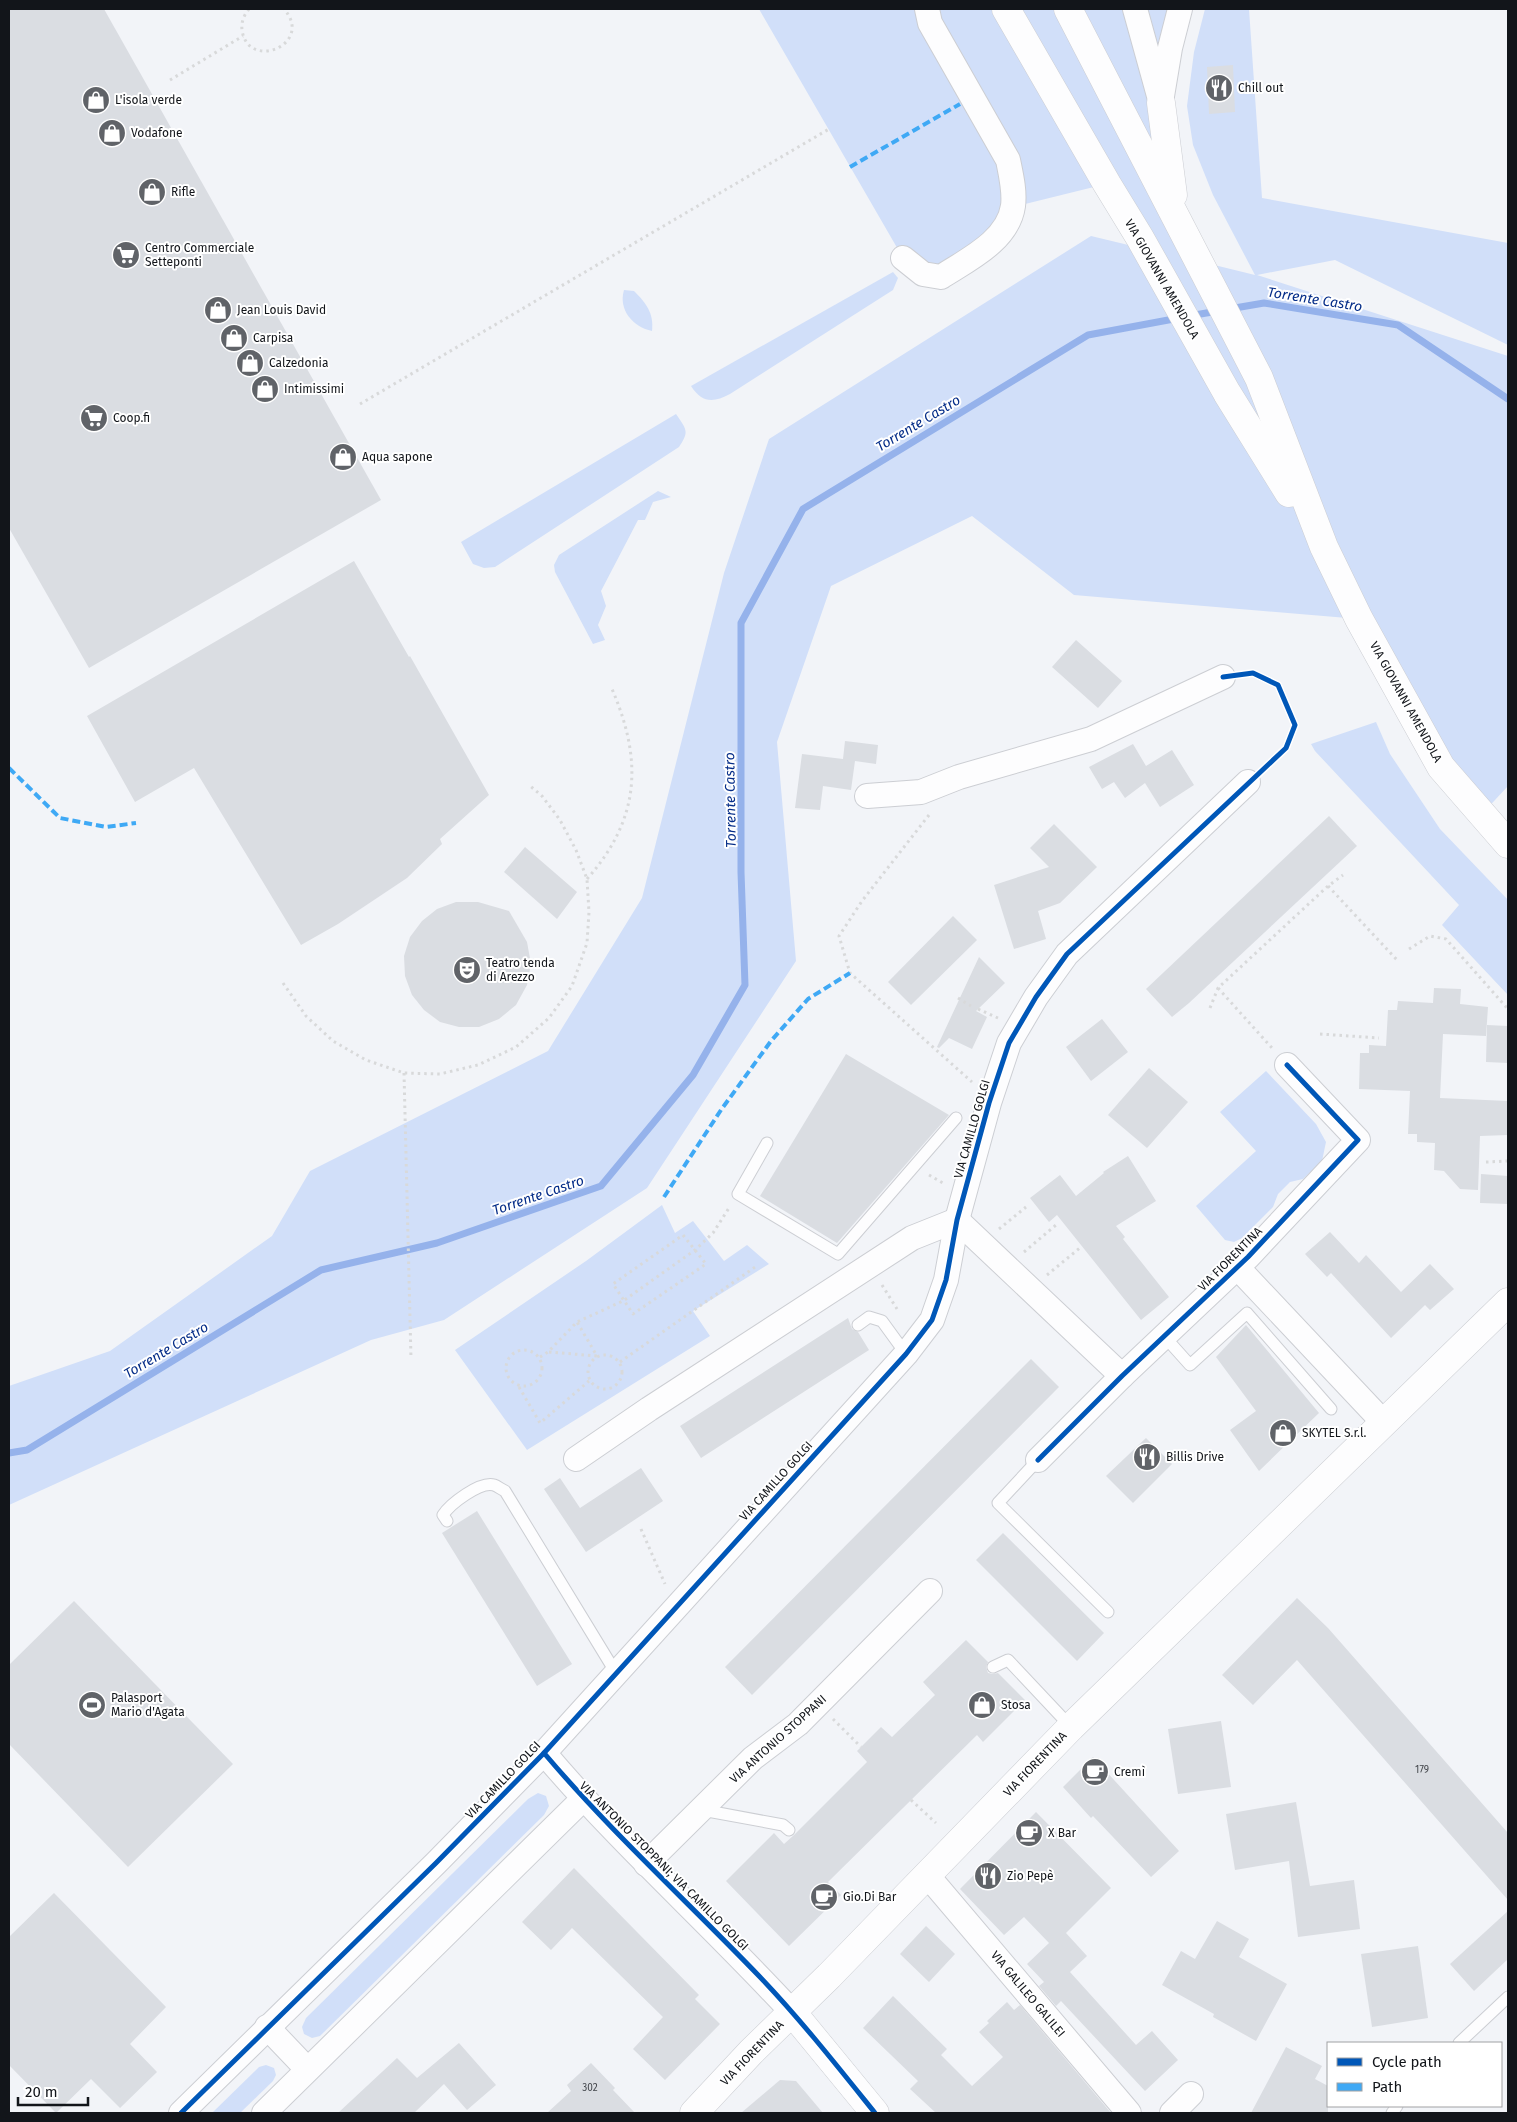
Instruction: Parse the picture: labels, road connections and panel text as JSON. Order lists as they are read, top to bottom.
{
  "streets": {
    "main road": ["VIA GIOVANNI AMENDOLA", "VIA FIORENTINA"],
    "street": [
      "VIA CAMILLO GOLGI",
      "VIA ANTONIO STOPPANI",
      "VIA ANTONIO STOPPANI; VIA CAMILLO GOLGI",
      "VIA GALILEO GALILEI"
    ]
  },
  "crossings": [
    ["VIA CAMILLO GOLGI", "VIA ANTONIO STOPPANI; VIA CAMILLO GOLGI"],
    ["VIA FIORENTINA", "VIA ANTONIO STOPPANI; VIA CAMILLO GOLGI"],
    ["VIA FIORENTINA", "VIA GALILEO GALILEI"],
    ["VIA ANTONIO STOPPANI", "VIA ANTONIO STOPPANI; VIA CAMILLO GOLGI"]
  ],
  "water": ["Torrente Castro"],
  "places": {
    "restaurant": ["Chill out", "Billis Drive", "Zio Pepè"],
    "shop": [
      "L'isola verde",
      "Vodafone",
      "Rifle",
      "Jean Louis David",
      "Carpisa",
      "Calzedonia",
      "Intimissimi",
      "Aqua sapone",
      "SKYTEL S.r.l.",
      "Stosa"
    ],
    "supermarket": ["Centro Commerciale Setteponti", "Coop.fi"],
    "theatre": ["Teatro tenda di Arezzo"],
    "sports": ["Palasport Mario d'Agata"],
    "cafe": ["Cremì", "X Bar", "Gio.Di Bar"]
  },
  "house_numbers": ["179", "302"],
  "legend": ["Cycle path", "Path"],
  "scale_bar": "20 m"
}
